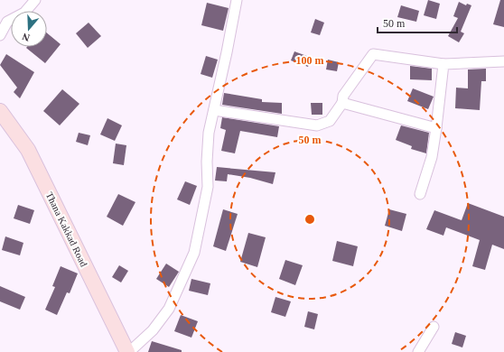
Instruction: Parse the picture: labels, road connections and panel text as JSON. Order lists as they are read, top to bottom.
{
  "streets": {
    "main road": ["Thana Kakkad Road"]
  },
  "scale_bar": "50 m",
  "north": "bottom",
  "rings": ["100 m", "50 m"]
}
